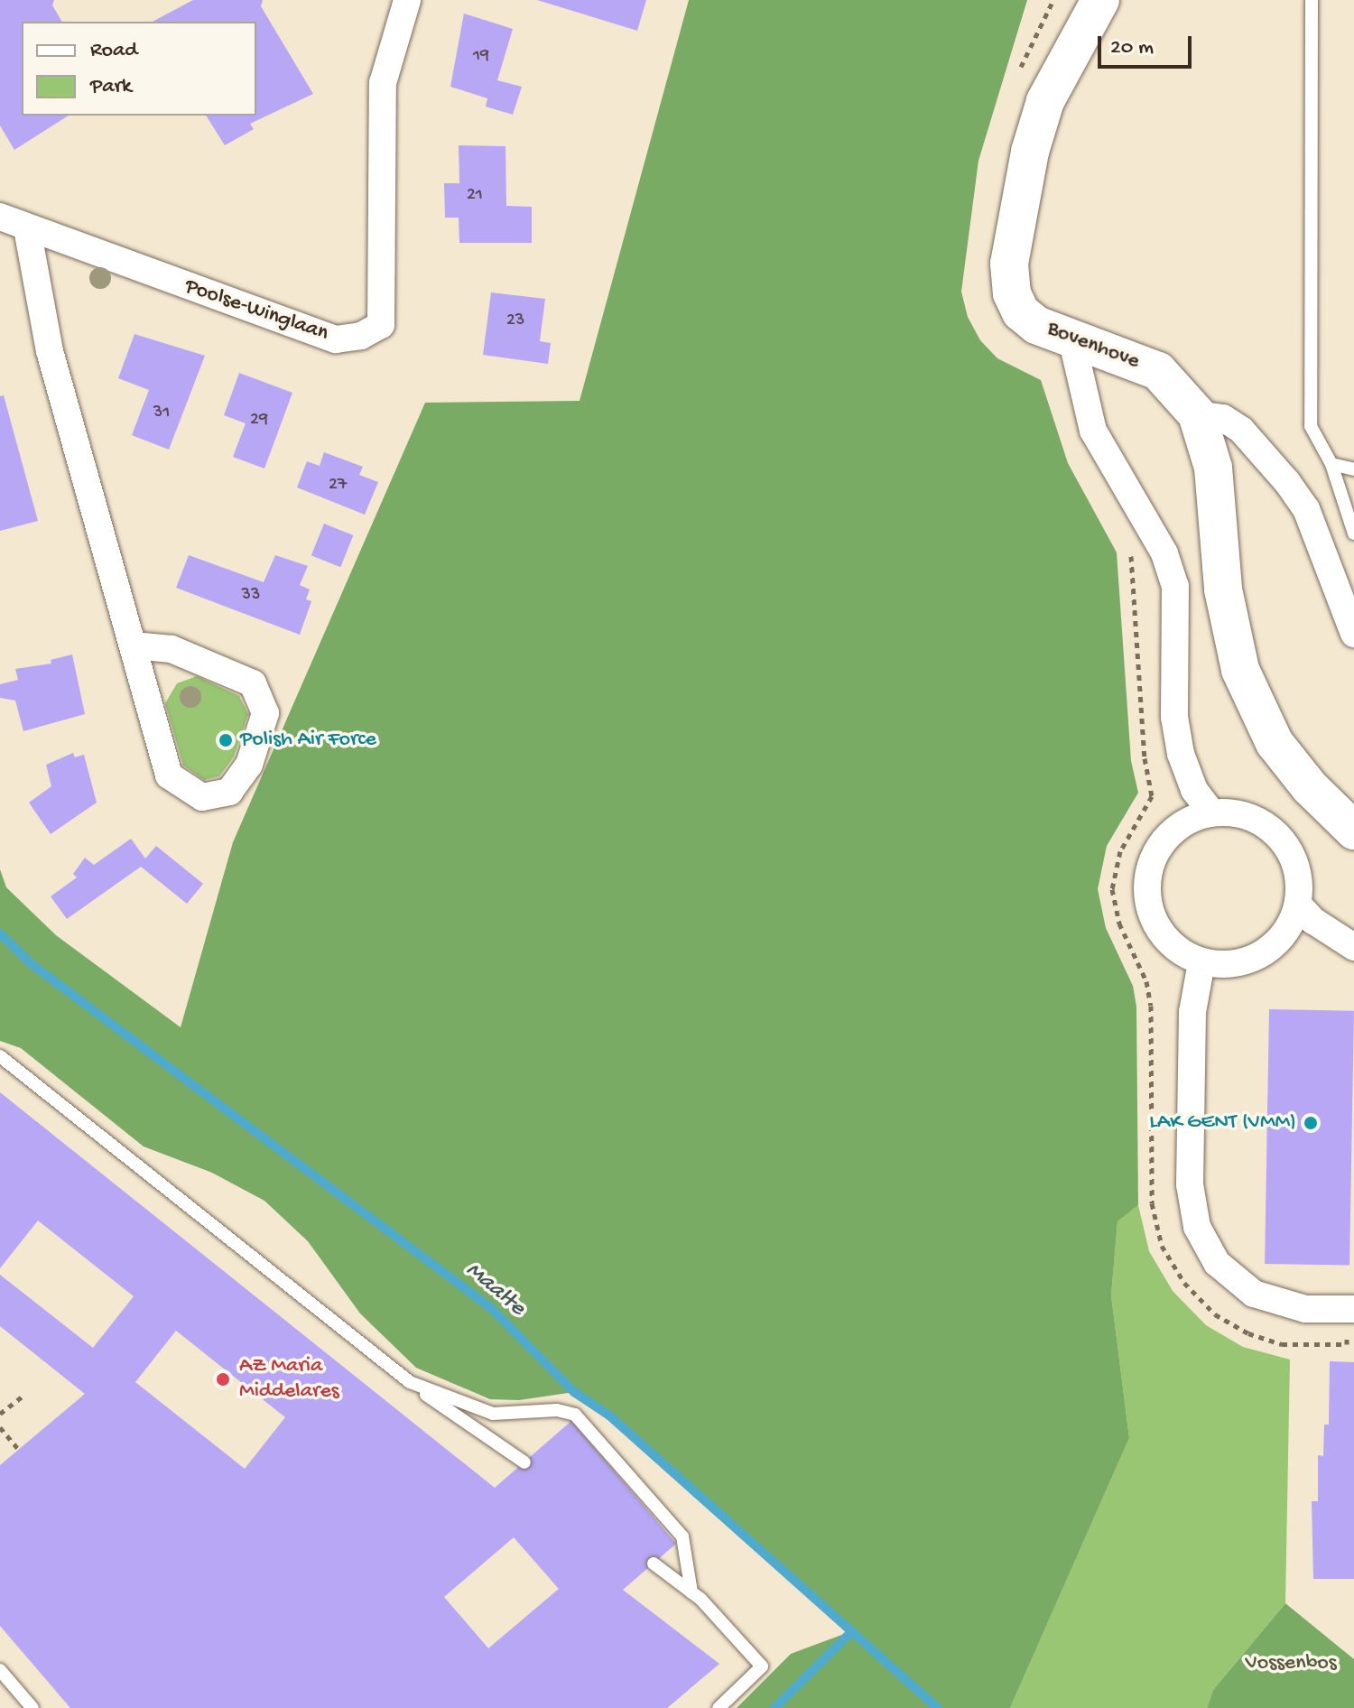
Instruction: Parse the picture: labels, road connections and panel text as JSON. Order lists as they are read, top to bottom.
{
  "streets": {
    "street": ["Poolse-Winglaan", "Bovenhove"]
  },
  "water": ["Maalte"],
  "parks": ["Vossenbos"],
  "places": ["Polish Air Force", "LAK GENT (VMM)", "AZ Maria Middelares"],
  "house_numbers": [
    "19",
    "21",
    "23",
    "31",
    "29",
    "27",
    "33"
  ],
  "legend": ["Road", "Park"],
  "scale_bar": "20 m"
}
